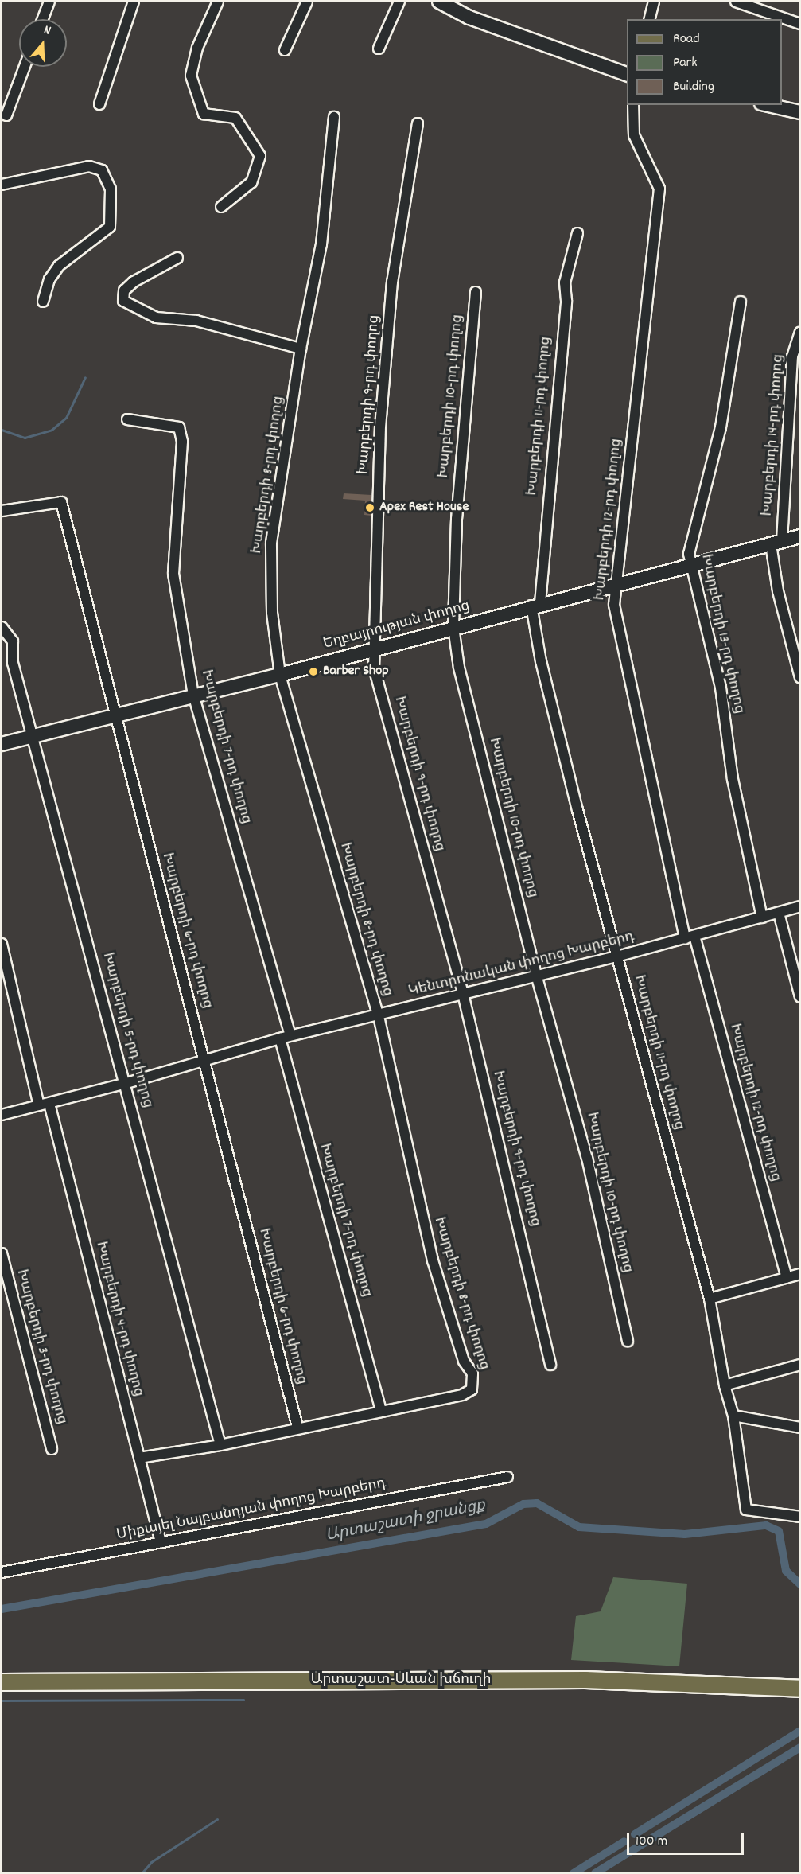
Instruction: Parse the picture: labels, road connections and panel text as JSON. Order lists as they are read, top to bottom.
{
  "streets": {
    "main road": ["Արտաշատ-Սևան խճուղի"],
    "street": [
      "Խարբերդի 9-րդ փողոց",
      "Խարբերդի 10-րդ փողոց",
      "Խարբերդի 11-րդ փողոց",
      "Խարբերդի 14-րդ փողոց",
      "Խարբերդի 8-րդ փողոց",
      "Խարբերդի 12-րդ փողոց",
      "Եղբայրության փողոց",
      "Խարբերդի 13-րդ փողոց",
      "Խարբերդի 7-րդ փողոց",
      "Խարբերդի 6-րդ փողոց",
      "Կենտրոնական փողոց Խարբերդ",
      "Խարբերդի 5-րդ փողոց",
      "Խարբերդի 4-րդ փողոց",
      "Խարբերդի 3-րդ փողոց",
      "Միքայել Նալբանդյան փողոց Խարբերդ"
    ]
  },
  "crossings": [
    ["Խարբերդի 9-րդ փողոց", "Եղբայրության փողոց"],
    ["Խարբերդի 9-րդ փողոց", "Կենտրոնական փողոց Խարբերդ"],
    ["Խարբերդի 10-րդ փողոց", "Եղբայրության փողոց"],
    ["Խարբերդի 10-րդ փողոց", "Կենտրոնական փողոց Խարբերդ"],
    ["Խարբերդի 11-րդ փողոց", "Եղբայրության փողոց"],
    ["Խարբերդի 11-րդ փողոց", "Կենտրոնական փողոց Խարբերդ"],
    ["Խարբերդի 14-րդ փողոց", "Եղբայրության փողոց"],
    ["Խարբերդի 8-րդ փողոց", "Եղբայրության փողոց"],
    ["Խարբերդի 8-րդ փողոց", "Խարբերդի 7-րդ փողոց"],
    ["Խարբերդի 8-րդ փողոց", "Խարբերդի 6-րդ փողոց"],
    ["Խարբերդի 8-րդ փողոց", "Կենտրոնական փողոց Խարբերդ"],
    ["Խարբերդի 8-րդ փողոց", "Խարբերդի 5-րդ փողոց"],
    ["Խարբերդի 8-րդ փողոց", "Խարբերդի 4-րդ փողոց"],
    ["Խարբերդի 12-րդ փողոց", "Եղբայրության փողոց"],
    ["Խարբերդի 12-րդ փողոց", "Կենտրոնական փողոց Խարբերդ"],
    ["Եղբայրության փողոց", "Խարբերդի 13-րդ փողոց"],
    ["Եղբայրության փողոց", "Խարբերդի 7-րդ փողոց"],
    ["Եղբայրության փողոց", "Խարբերդի 6-րդ փողոց"],
    ["Եղբայրության փողոց", "Խարբերդի 5-րդ փողոց"],
    ["Խարբերդի 13-րդ փողոց", "Կենտրոնական փողոց Խարբերդ"],
    ["Խարբերդի 7-րդ փողոց", "Կենտրոնական փողոց Խարբերդ"],
    ["Խարբերդի 6-րդ փողոց", "Կենտրոնական փողոց Խարբերդ"],
    ["Կենտրոնական փողոց Խարբերդ", "Խարբերդի 5-րդ փողոց"],
    ["Կենտրոնական փողոց Խարբերդ", "Խարբերդի 4-րդ փողոց"],
    ["Խարբերդի 4-րդ փողոց", "Միքայել Նալբանդյան փողոց Խարբերդ"]
  ],
  "water": ["Արտաշատի ջրանցք"],
  "places": ["Apex Rest House", "Barber Shop"],
  "legend": ["Road", "Park", "Building"],
  "scale_bar": "100 m",
  "north": "top"
}
